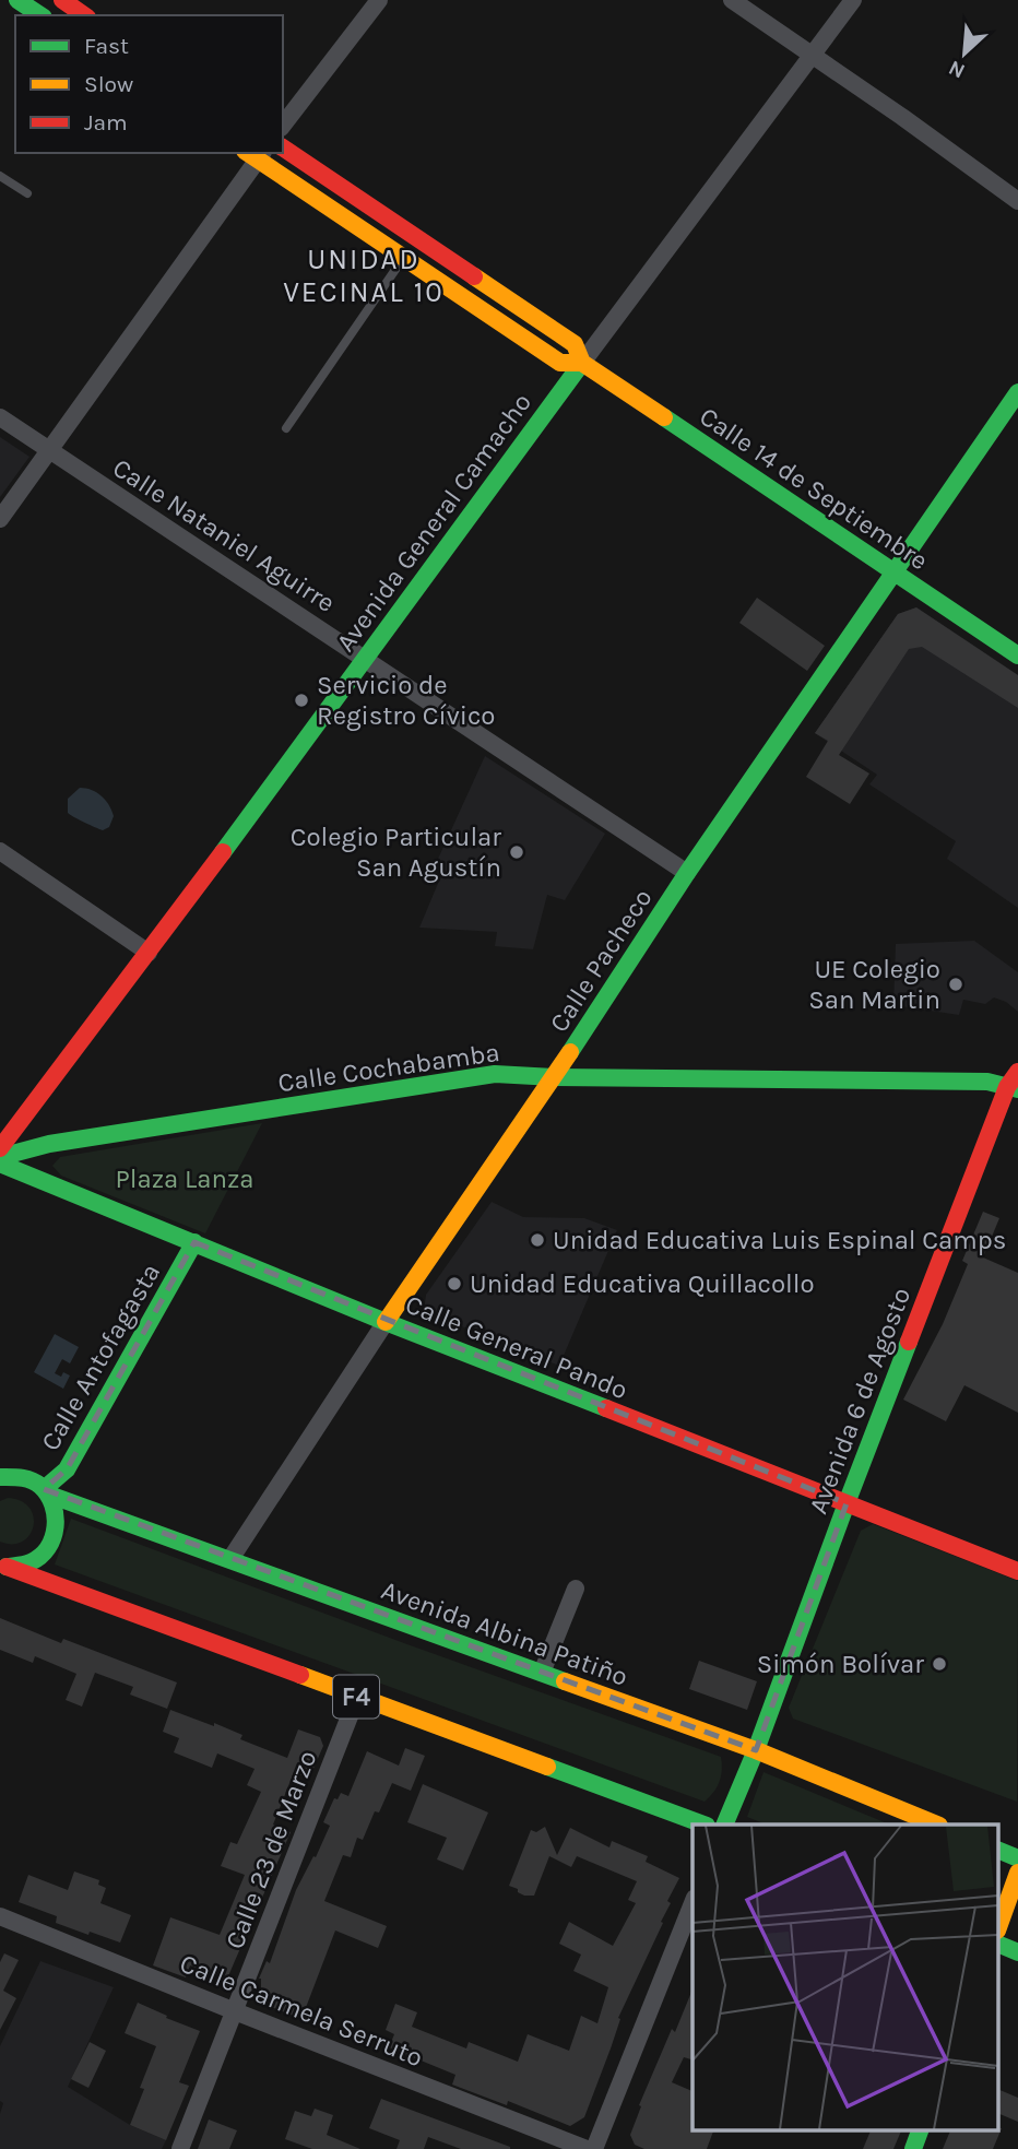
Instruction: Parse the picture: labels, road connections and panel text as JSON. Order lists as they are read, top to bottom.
{
  "streets": {
    "main road": [
      "Calle 14 de Septiembre",
      "Avenida General Camacho",
      "Calle Pacheco",
      "Calle Cochabamba",
      "Calle General Pando",
      "Calle Antofagasta",
      "Avenida 6 de Agosto",
      "Avenida Albina Patiño",
      "F4"
    ],
    "street": ["Calle Nataniel Aguirre", "Calle 23 de Marzo", "Calle Carmela Serruto"]
  },
  "crossings": [
    ["Calle 14 de Septiembre", "Avenida General Camacho"],
    ["Calle 14 de Septiembre", "Calle Pacheco"],
    ["Avenida General Camacho", "Calle Nataniel Aguirre"],
    ["Calle Nataniel Aguirre", "Calle Pacheco"],
    ["Calle Pacheco", "Calle Cochabamba"],
    ["Calle Pacheco", "Calle General Pando"],
    ["Calle Pacheco", "Avenida Albina Patiño"],
    ["Calle Cochabamba", "Avenida 6 de Agosto"],
    ["Calle General Pando", "Calle Antofagasta"],
    ["Calle General Pando", "Avenida 6 de Agosto"],
    ["Calle Antofagasta", "Avenida Albina Patiño"],
    ["Calle Antofagasta", "F4"],
    ["Avenida 6 de Agosto", "Avenida Albina Patiño"],
    ["Avenida Albina Patiño", "F4"],
    ["F4", "Calle 23 de Marzo"],
    ["Calle 23 de Marzo", "Calle Carmela Serruto"]
  ],
  "districts": ["UNIDAD VECINAL 10"],
  "parks": ["Plaza Lanza"],
  "places": [
    "Servicio de Registro Cívico",
    "Colegio Particular San Agustín",
    "UE Colegio San Martin",
    "Unidad Educativa Luis Espinal Camps",
    "Unidad Educativa Quillacollo",
    "Simón Bolívar"
  ],
  "legend": ["Fast", "Slow", "Jam"],
  "north": "bottom left"
}
